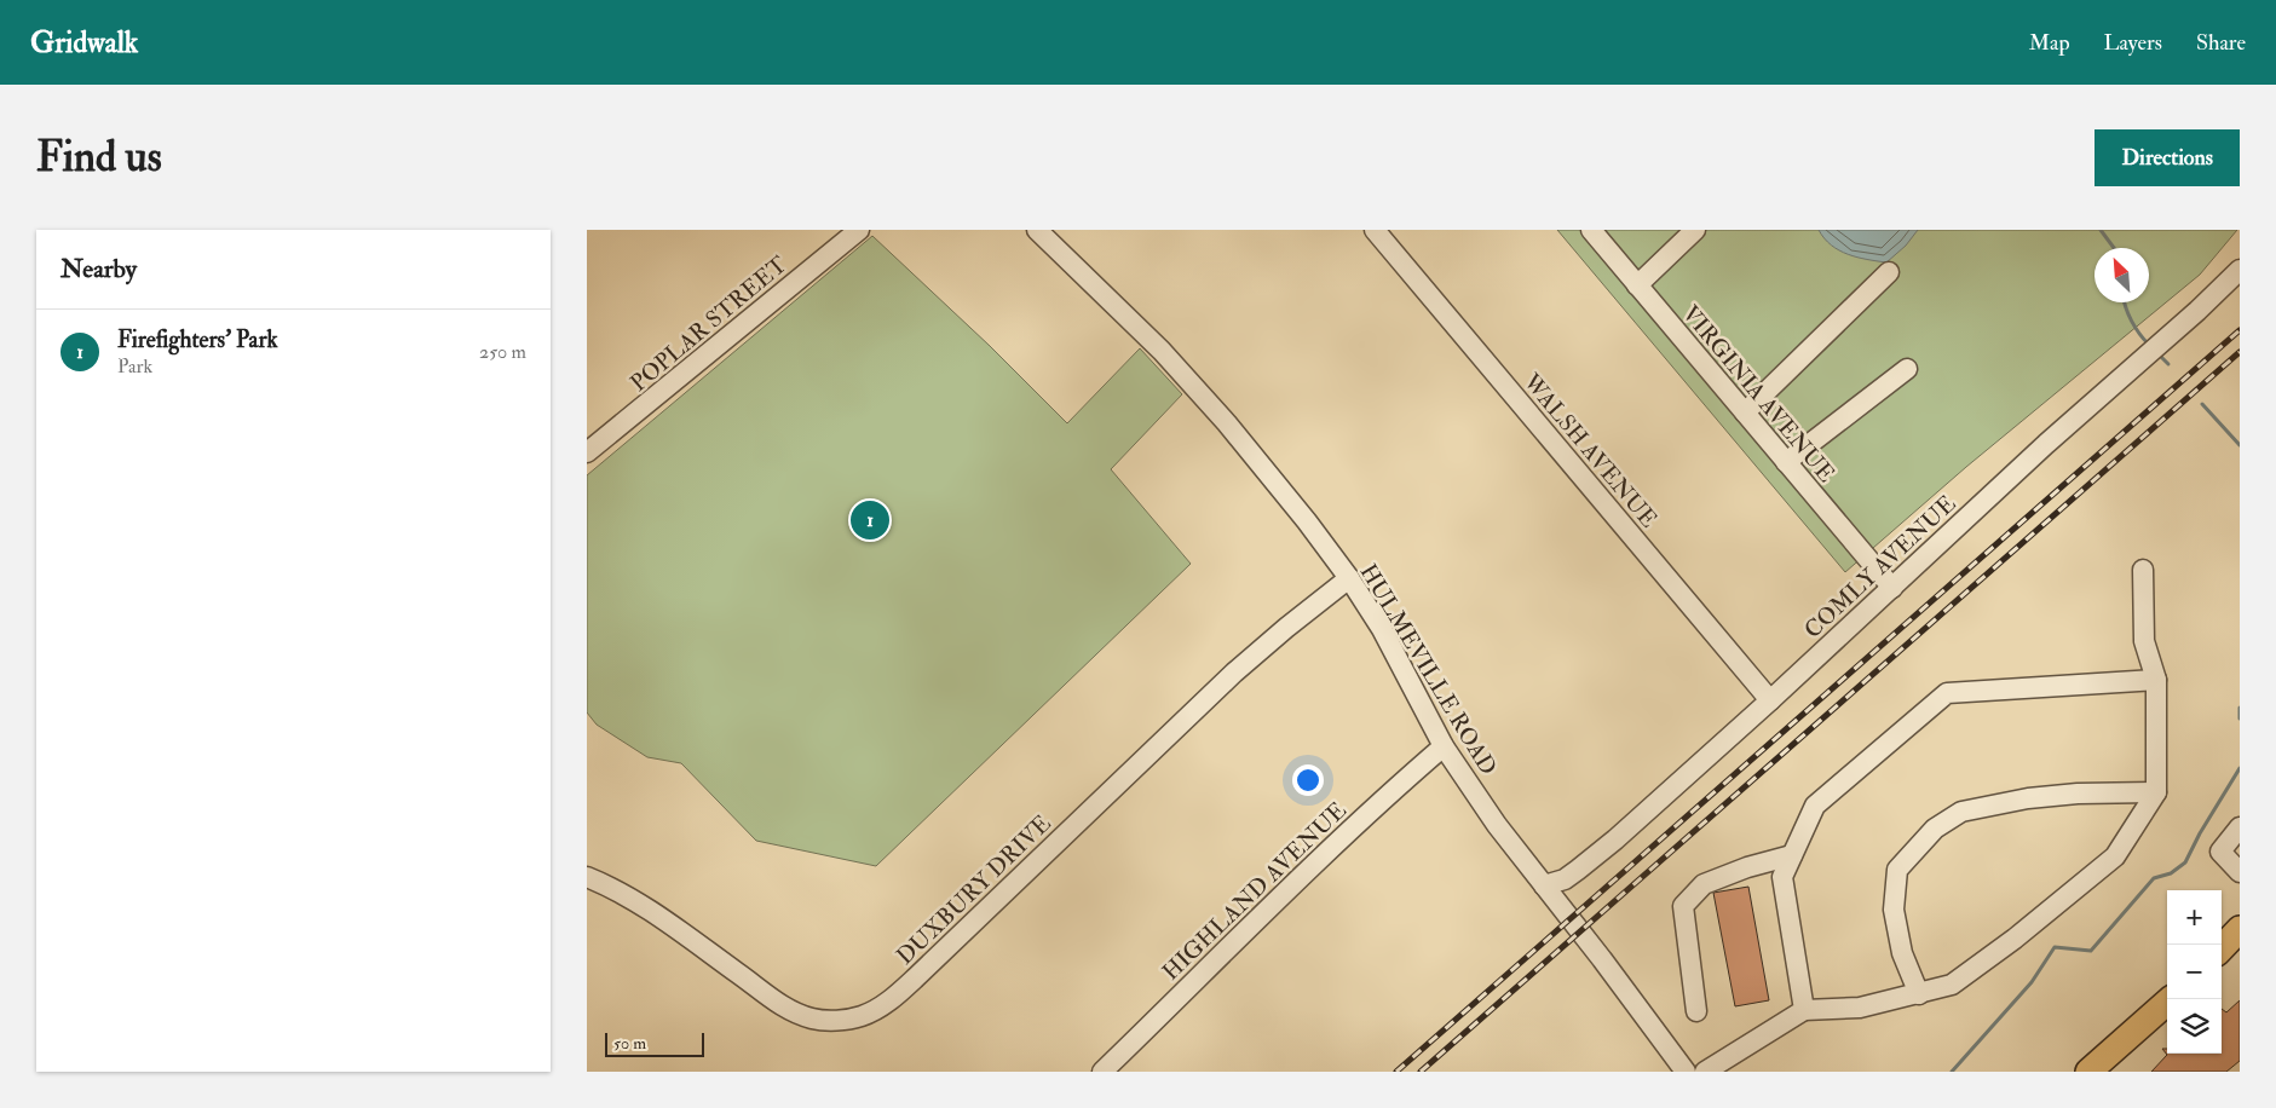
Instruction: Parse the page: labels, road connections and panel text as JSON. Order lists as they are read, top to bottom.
{
  "streets": {
    "street": [
      "POPLAR STREET",
      "VIRGINIA AVENUE",
      "WALSH AVENUE",
      "COMLY AVENUE",
      "HULMEVILLE ROAD",
      "DUXBURY DRIVE",
      "HIGHLAND AVENUE"
    ]
  },
  "crossings": [
    ["VIRGINIA AVENUE", "COMLY AVENUE"],
    ["WALSH AVENUE", "COMLY AVENUE"],
    ["COMLY AVENUE", "HULMEVILLE ROAD"],
    ["HULMEVILLE ROAD", "DUXBURY DRIVE"],
    ["HULMEVILLE ROAD", "HIGHLAND AVENUE"]
  ],
  "scale_bar": "50 m",
  "north": "top left",
  "page": {
    "header": "Gridwalk",
    "nav": ["Map", "Layers", "Share"],
    "buttons": "Directions",
    "title": "Find us",
    "heading": "Nearby",
    "list": [
      {
        "mark": "1",
        "name": "Firefighters' Park",
        "note": "Park",
        "value": "250 m"
      }
    ],
    "pins": "1",
    "map_buttons": ["+", "−"],
    "scale": "50 m"
  }
}
